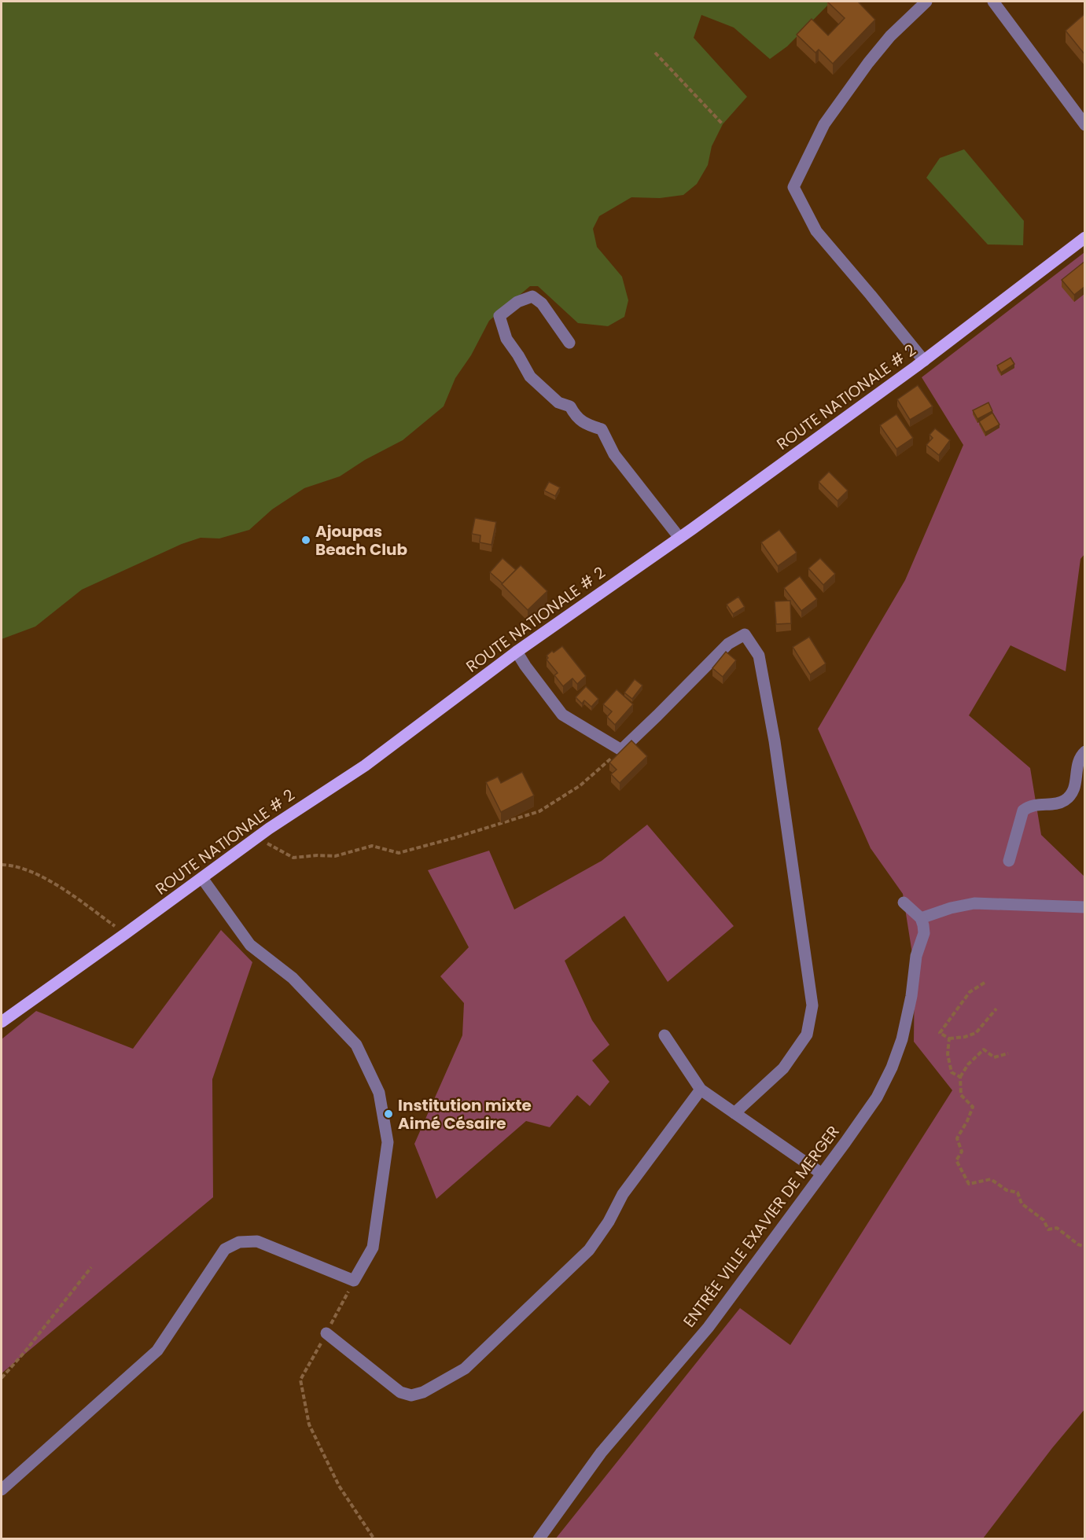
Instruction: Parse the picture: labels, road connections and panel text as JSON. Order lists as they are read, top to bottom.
{
  "streets": {
    "main road": ["ROUTE NATIONALE # 2"],
    "street": ["ENTRÉE VILLE EXAVIER DE MERGER"]
  },
  "places": ["Ajoupas Beach Club", "Institution mixte Aimé Césaire"]
}
